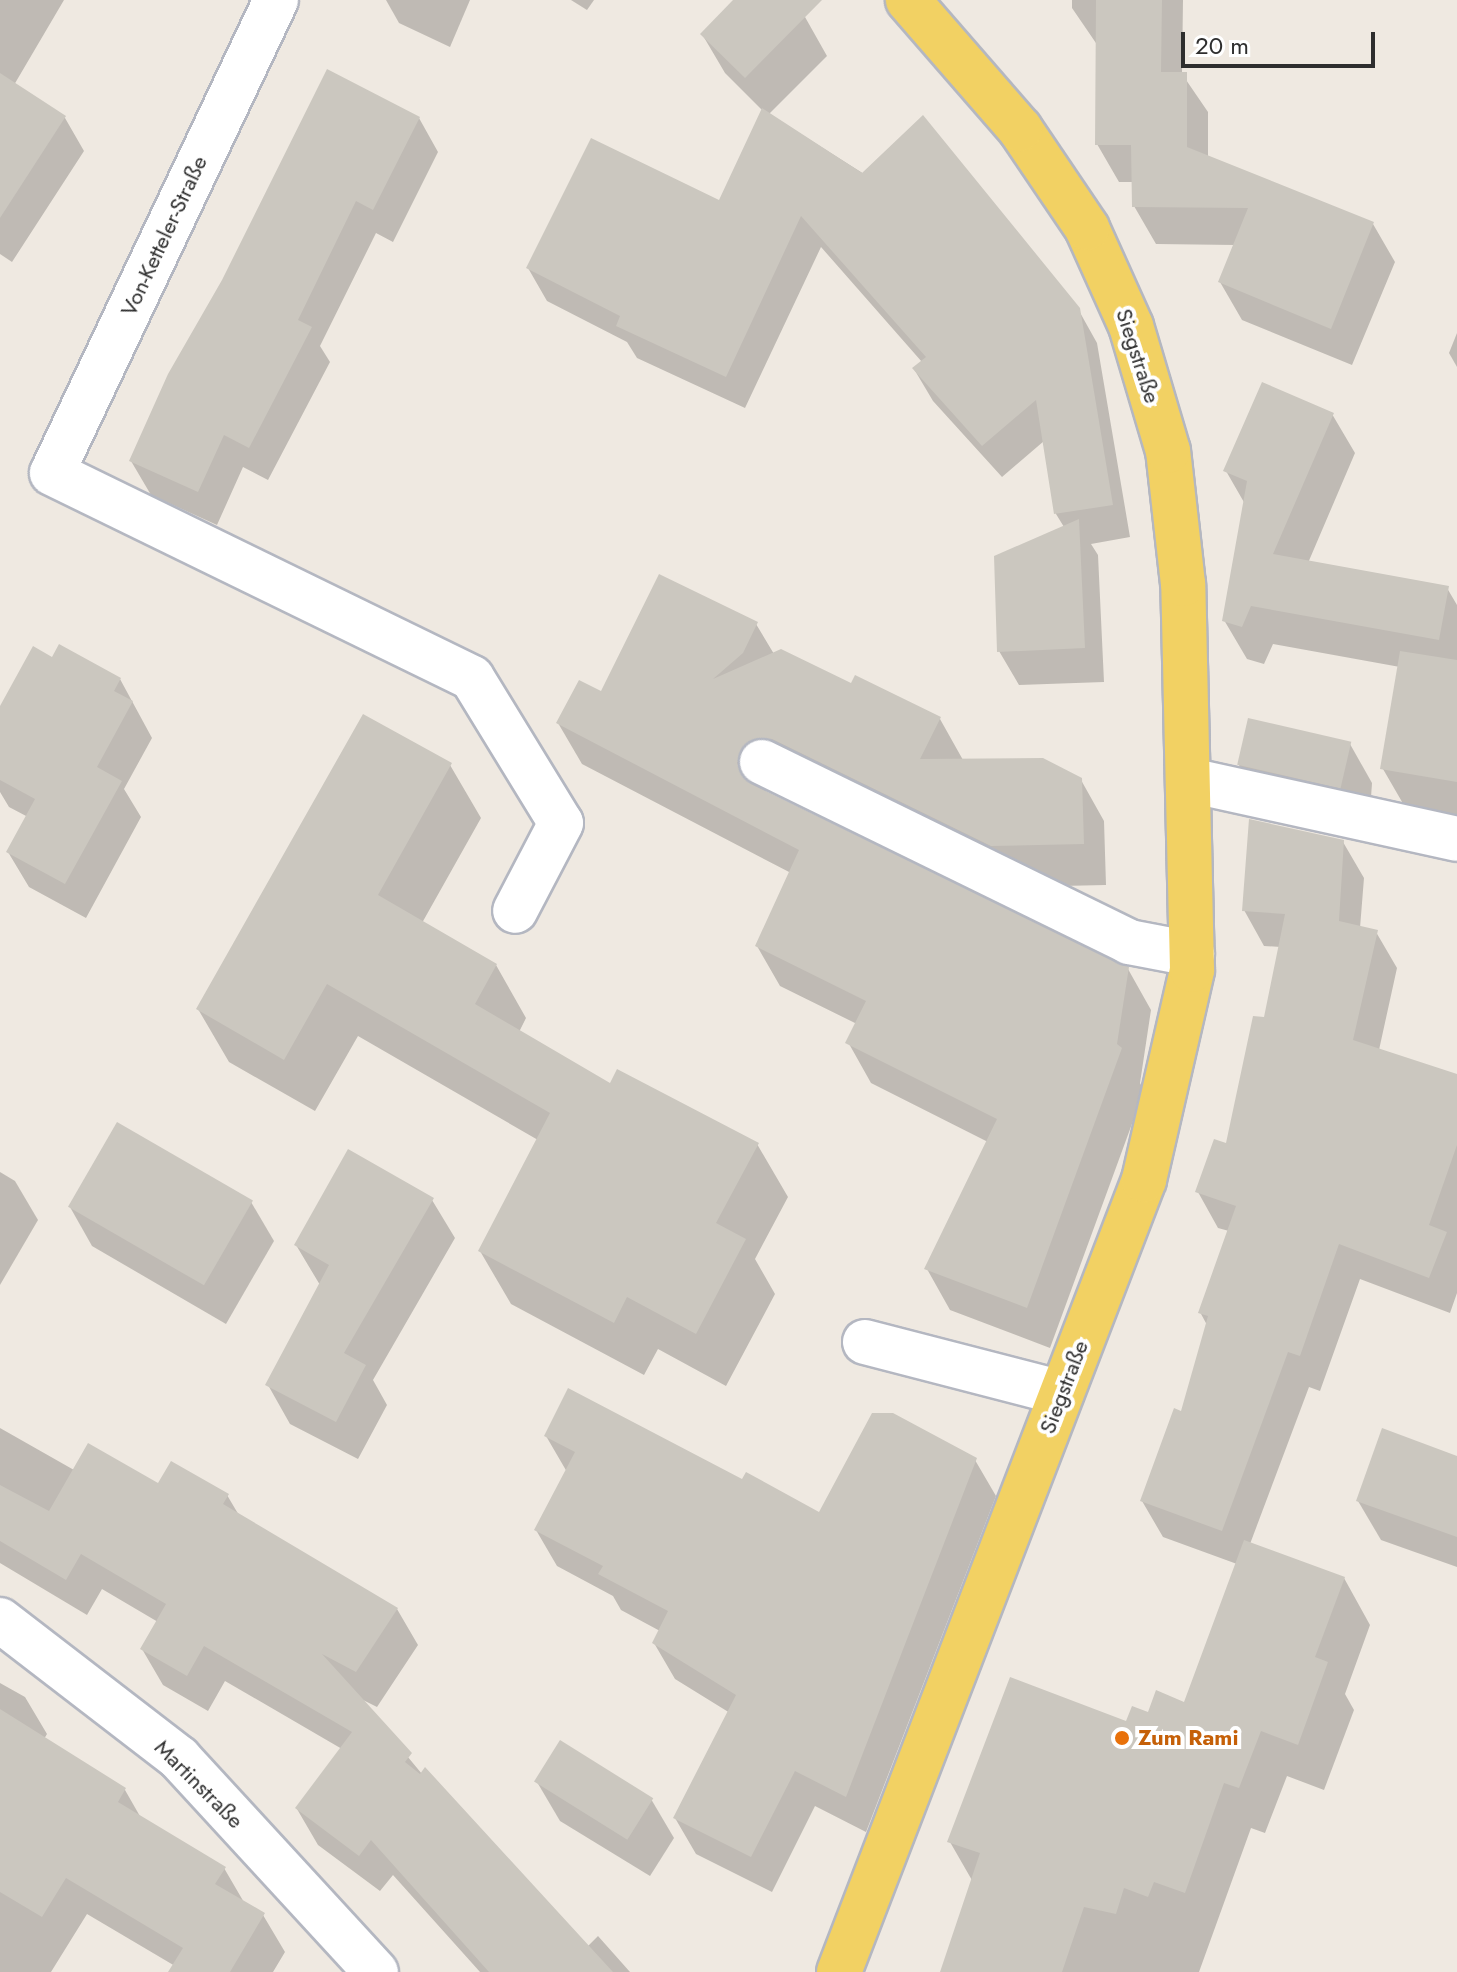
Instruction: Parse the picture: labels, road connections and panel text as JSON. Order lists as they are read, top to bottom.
{
  "streets": {
    "main road": ["Siegstraße"],
    "street": ["Von-Ketteler-Straße", "Martinstraße"]
  },
  "places": ["Zum Rami"],
  "scale_bar": "20 m"
}
